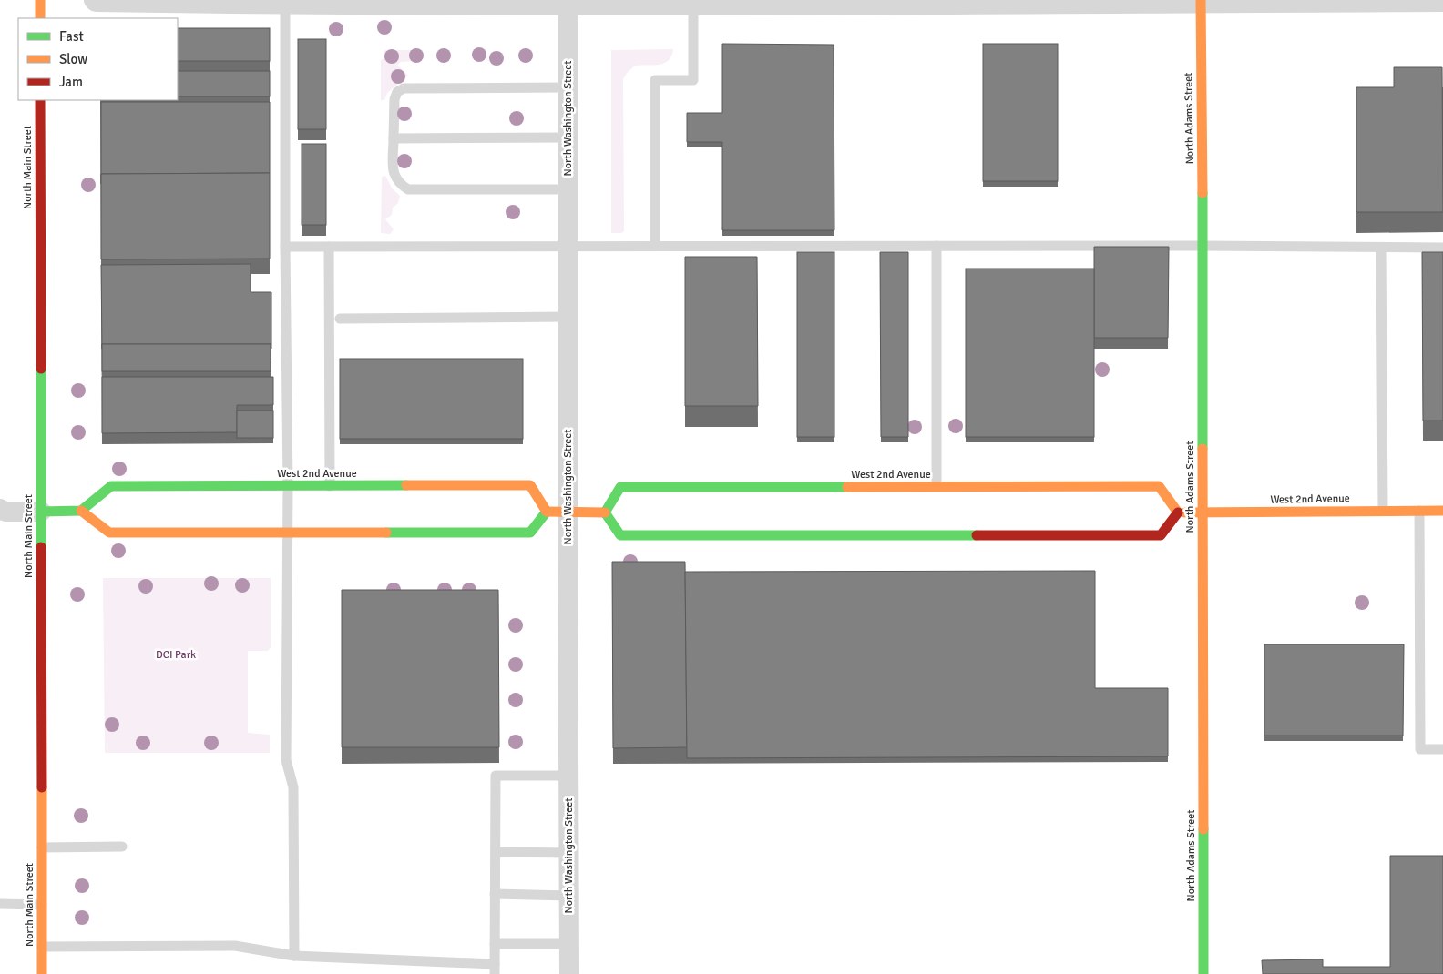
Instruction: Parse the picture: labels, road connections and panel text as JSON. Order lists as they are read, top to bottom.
{
  "streets": {
    "street": [
      "North Washington Street",
      "North Adams Street",
      "North Main Street",
      "West 2nd Avenue"
    ]
  },
  "crossings": [
    ["North Adams Street", "West 2nd Avenue"]
  ],
  "parks": ["DCI Park"],
  "legend": ["Fast", "Slow", "Jam"]
}
